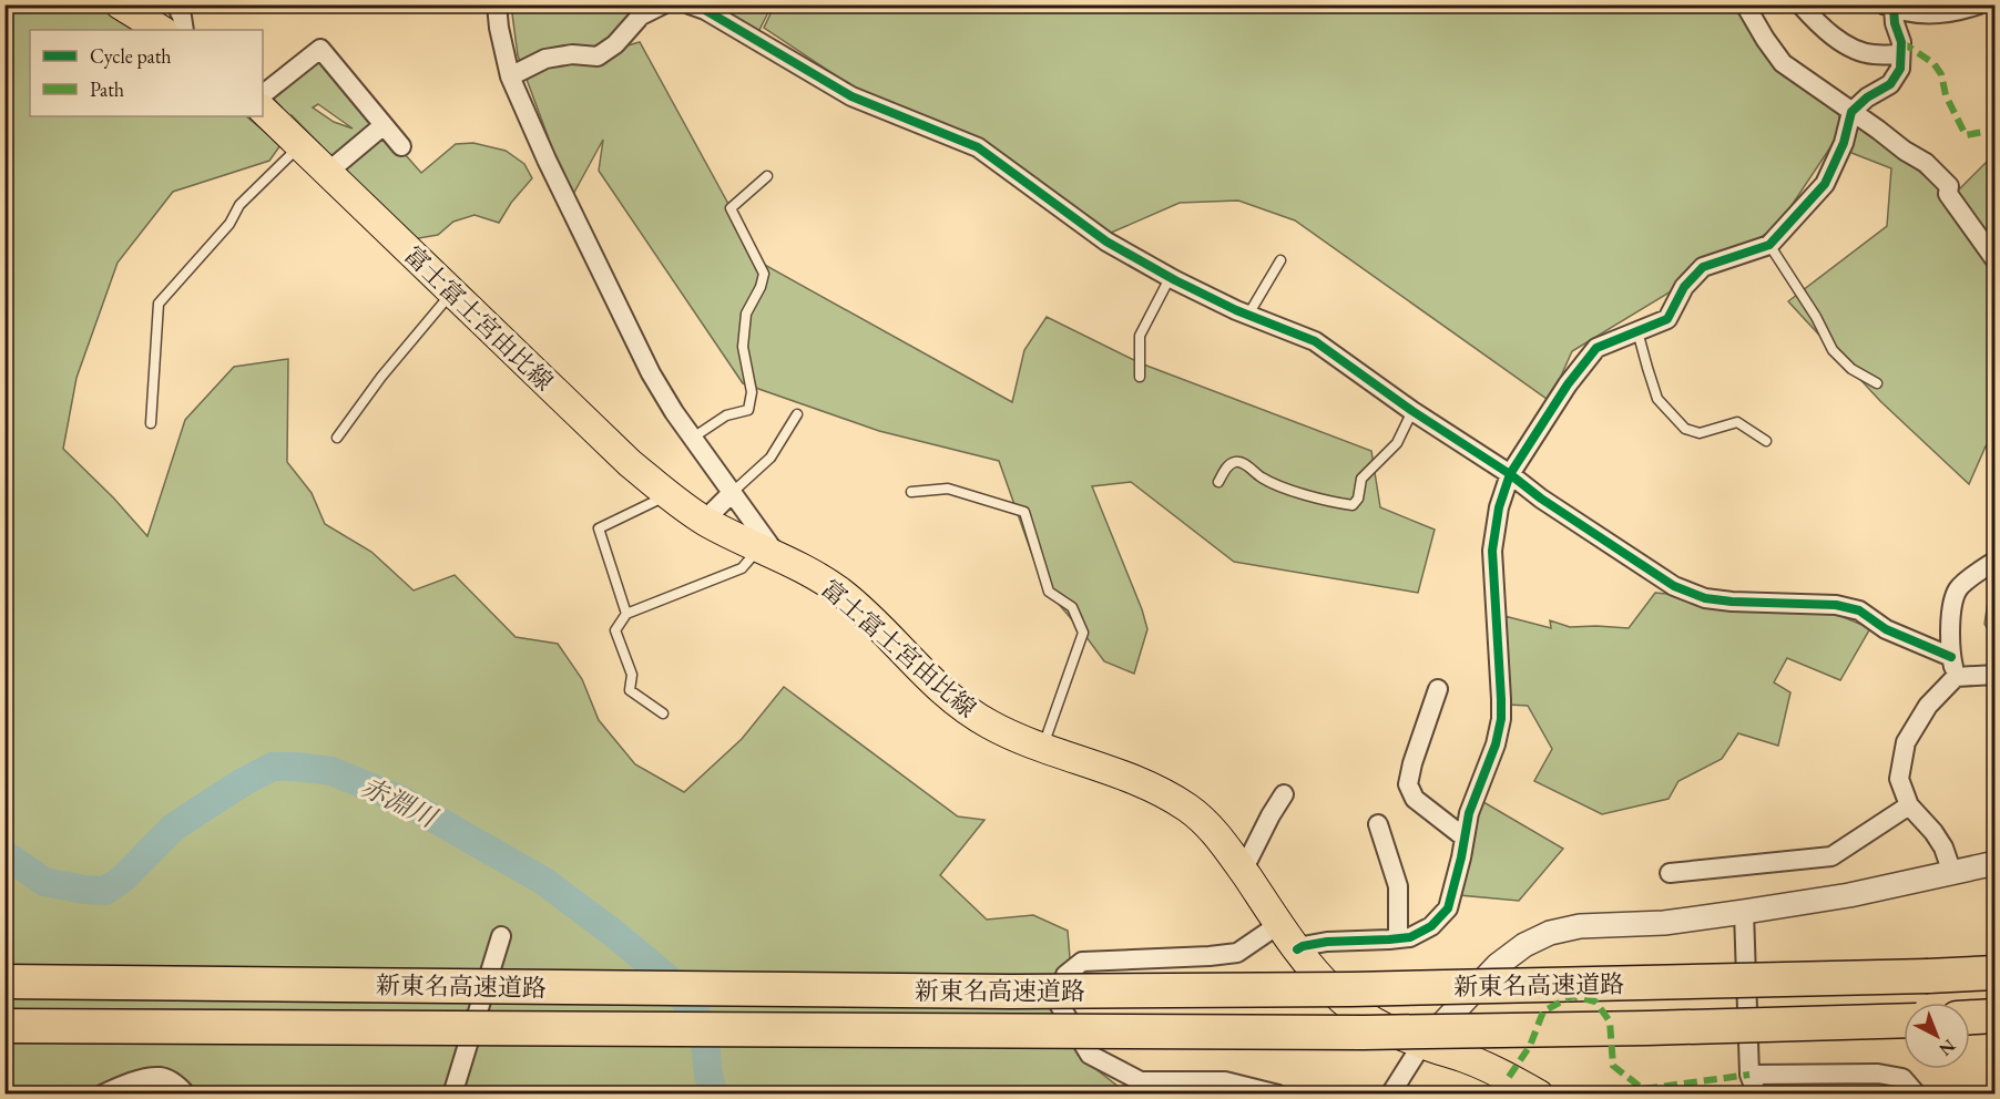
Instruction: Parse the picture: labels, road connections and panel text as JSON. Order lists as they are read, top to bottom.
{
  "streets": {
    "highway": ["新東名高速道路"],
    "main road": ["富士富士宮由比線"]
  },
  "water": ["赤淵川"],
  "legend": ["Cycle path", "Path"],
  "north": "bottom right"
}
